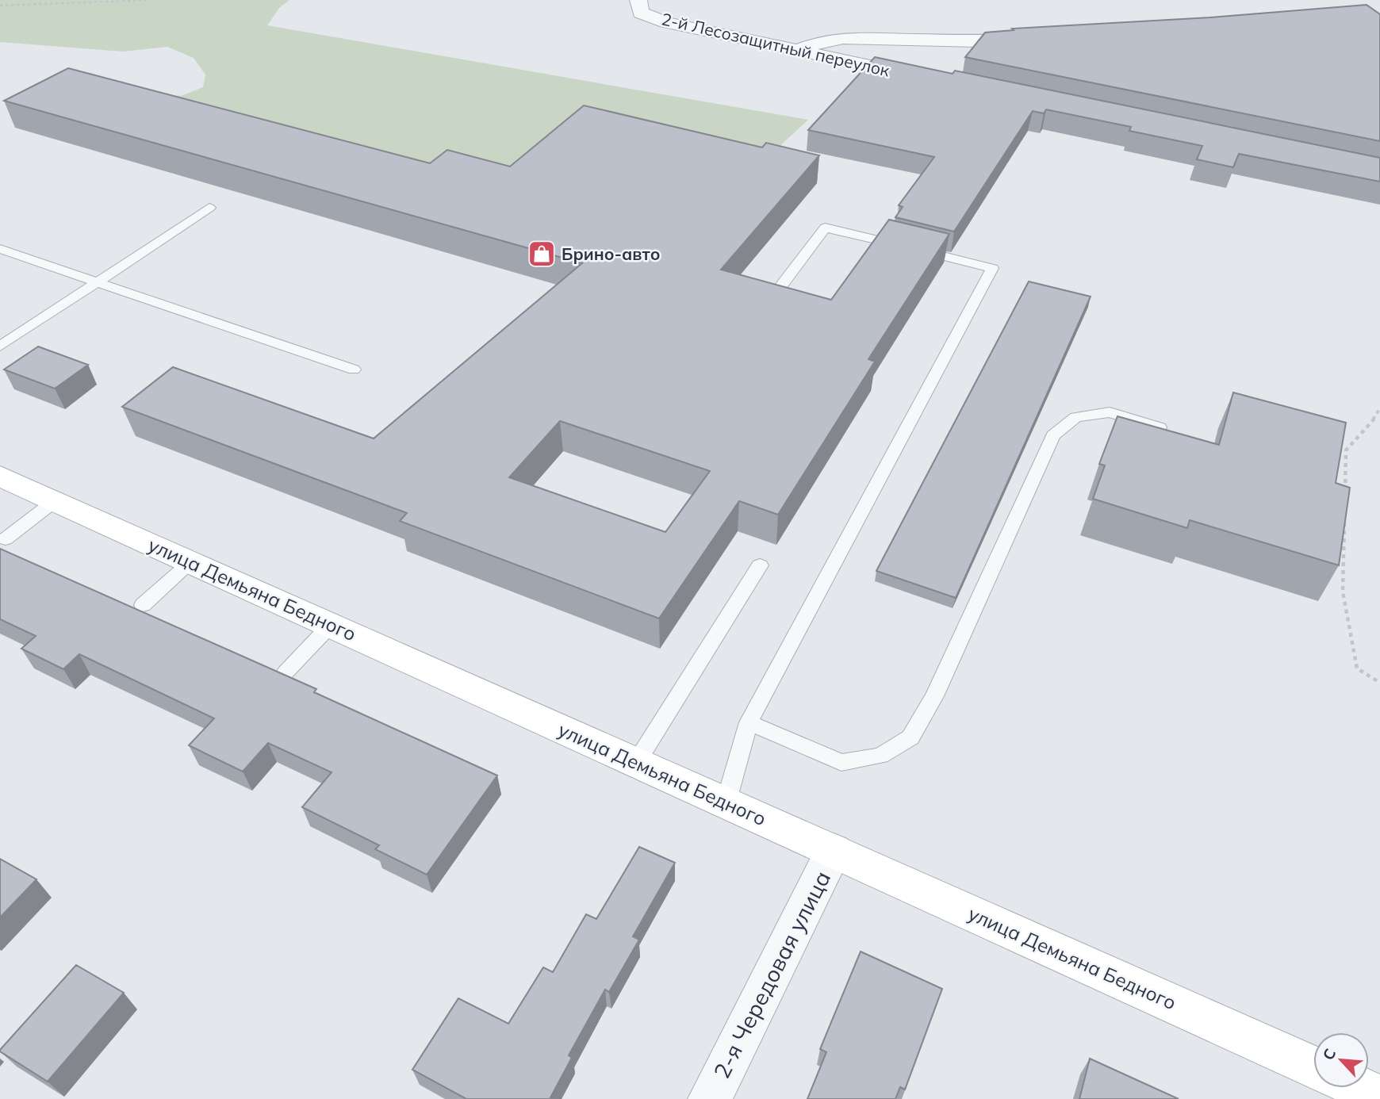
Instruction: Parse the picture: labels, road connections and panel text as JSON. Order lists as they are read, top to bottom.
{
  "streets": {
    "main road": ["улица Демьяна Бедного"],
    "street": ["2-й Лесозащитный переулок", "2-я Чередовая улица"]
  },
  "crossings": [
    ["улица Демьяна Бедного", "2-я Чередовая улица"]
  ],
  "places": {
    "shop": ["Брино-авто"]
  },
  "north": "top left"
}
